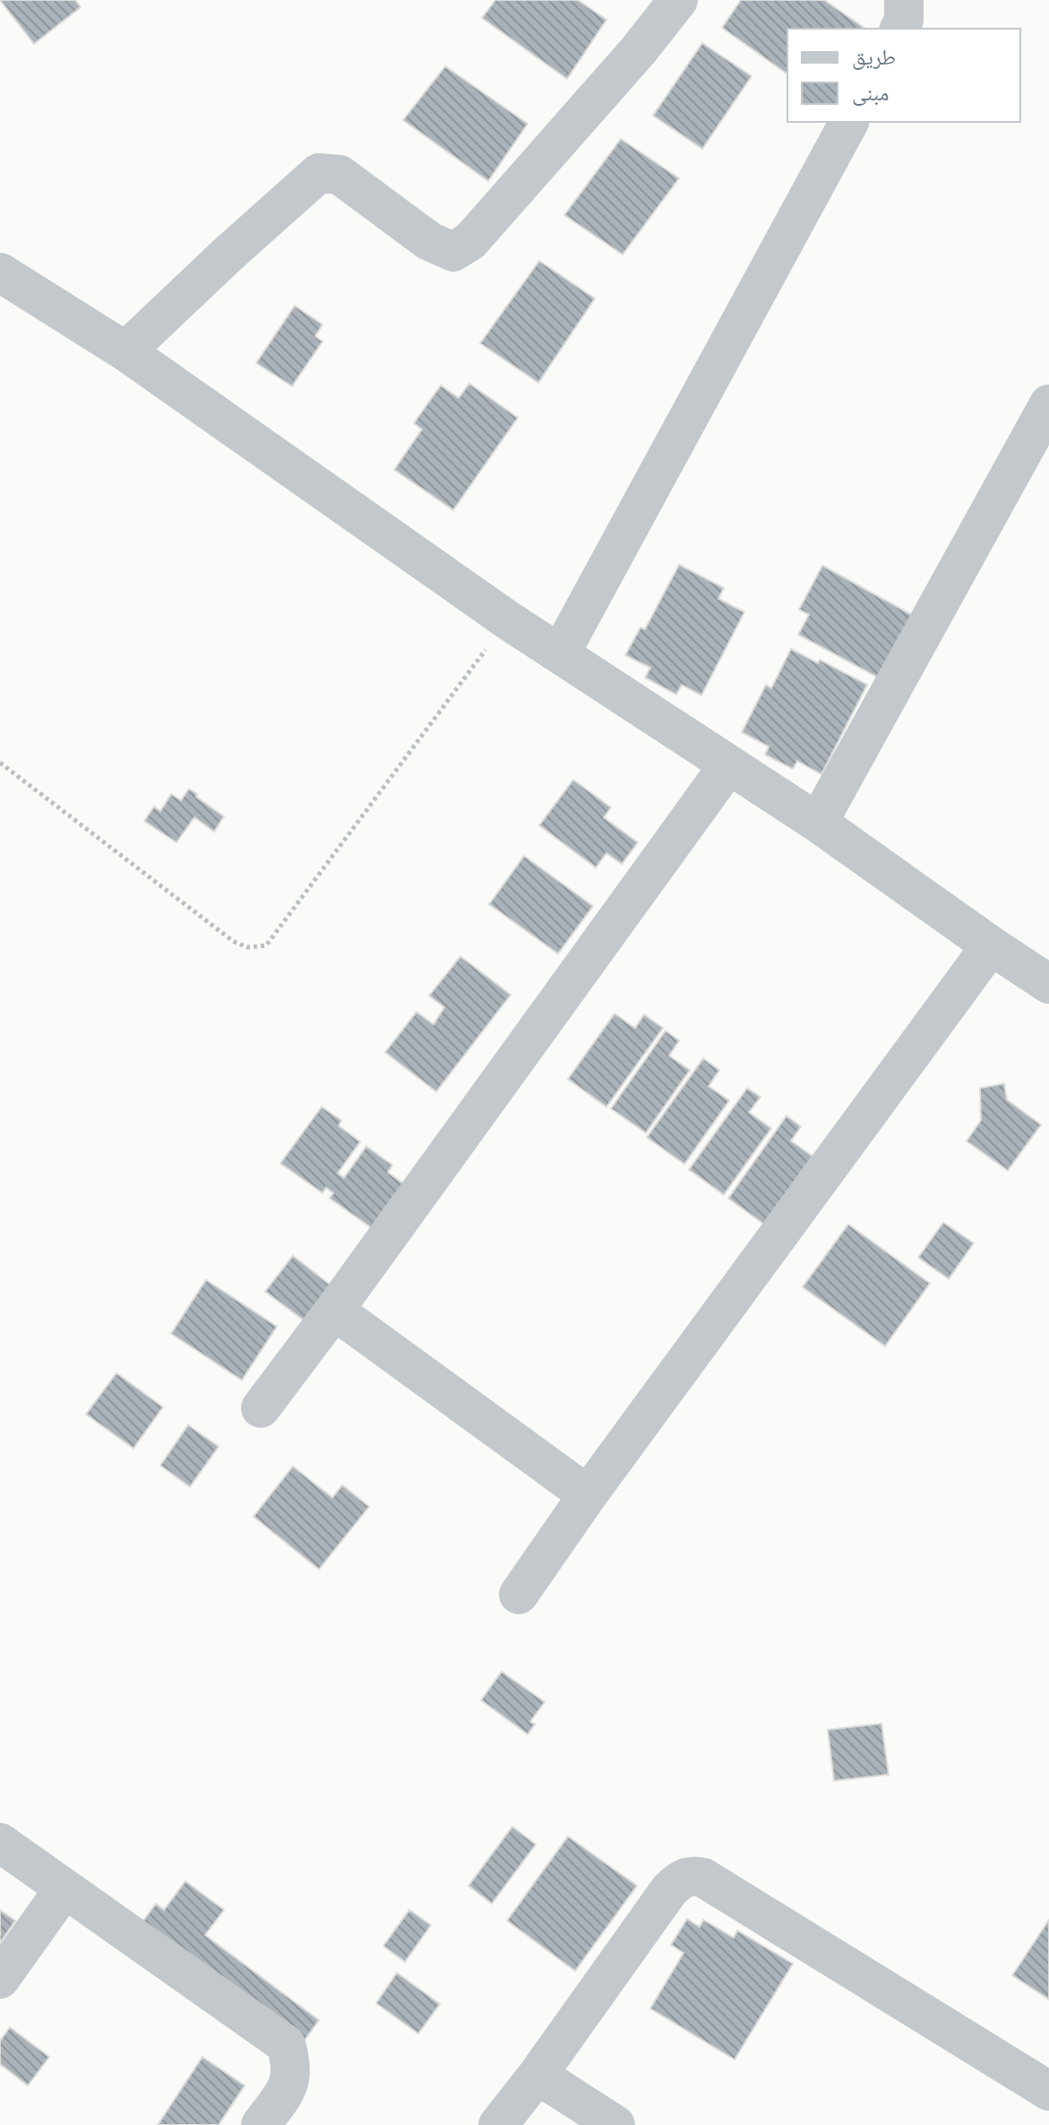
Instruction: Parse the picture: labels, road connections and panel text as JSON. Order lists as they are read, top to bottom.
{
  "legend": ["طريق", "مبنى"]
}
